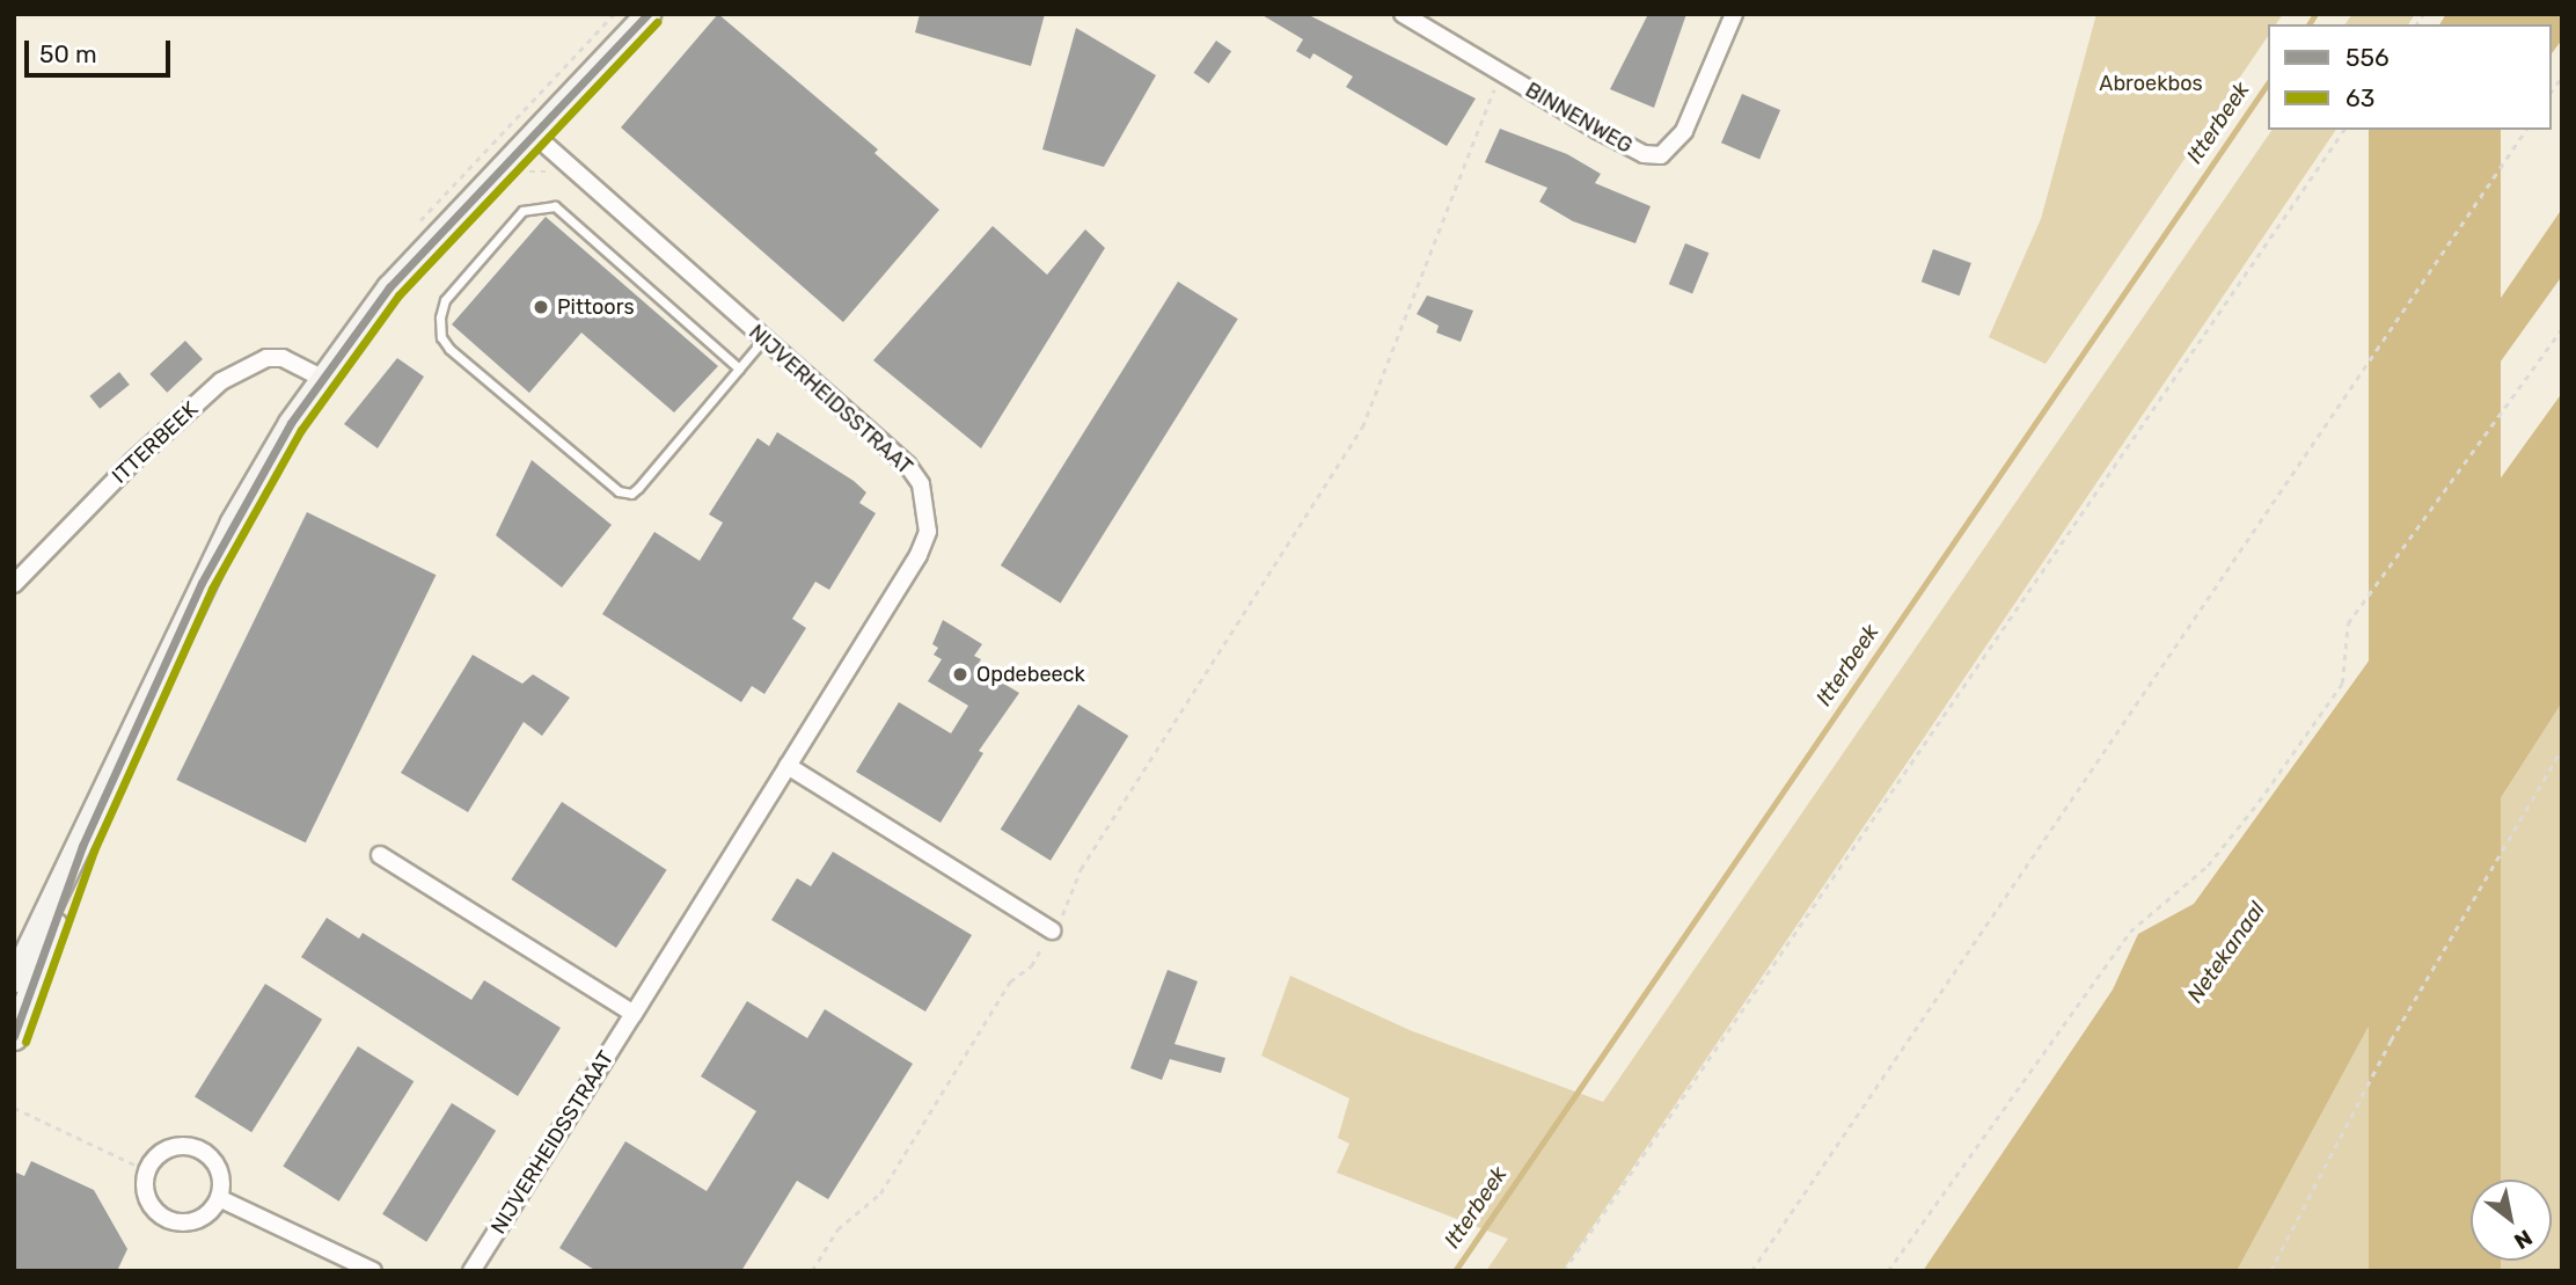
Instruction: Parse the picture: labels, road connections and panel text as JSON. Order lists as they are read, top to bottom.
{
  "streets": {
    "street": ["BINNENWEG", "NIJVERHEIDSSTRAAT", "ITTERBEEK"]
  },
  "water": ["Itterbeek", "Netekanaal"],
  "parks": ["Abroekbos"],
  "places": ["Pittoors", "Opdebeeck"],
  "lines": ["transit line 556", "transit line 63"],
  "legend": ["556", "63"],
  "scale_bar": "50 m",
  "north": "bottom right"
}
